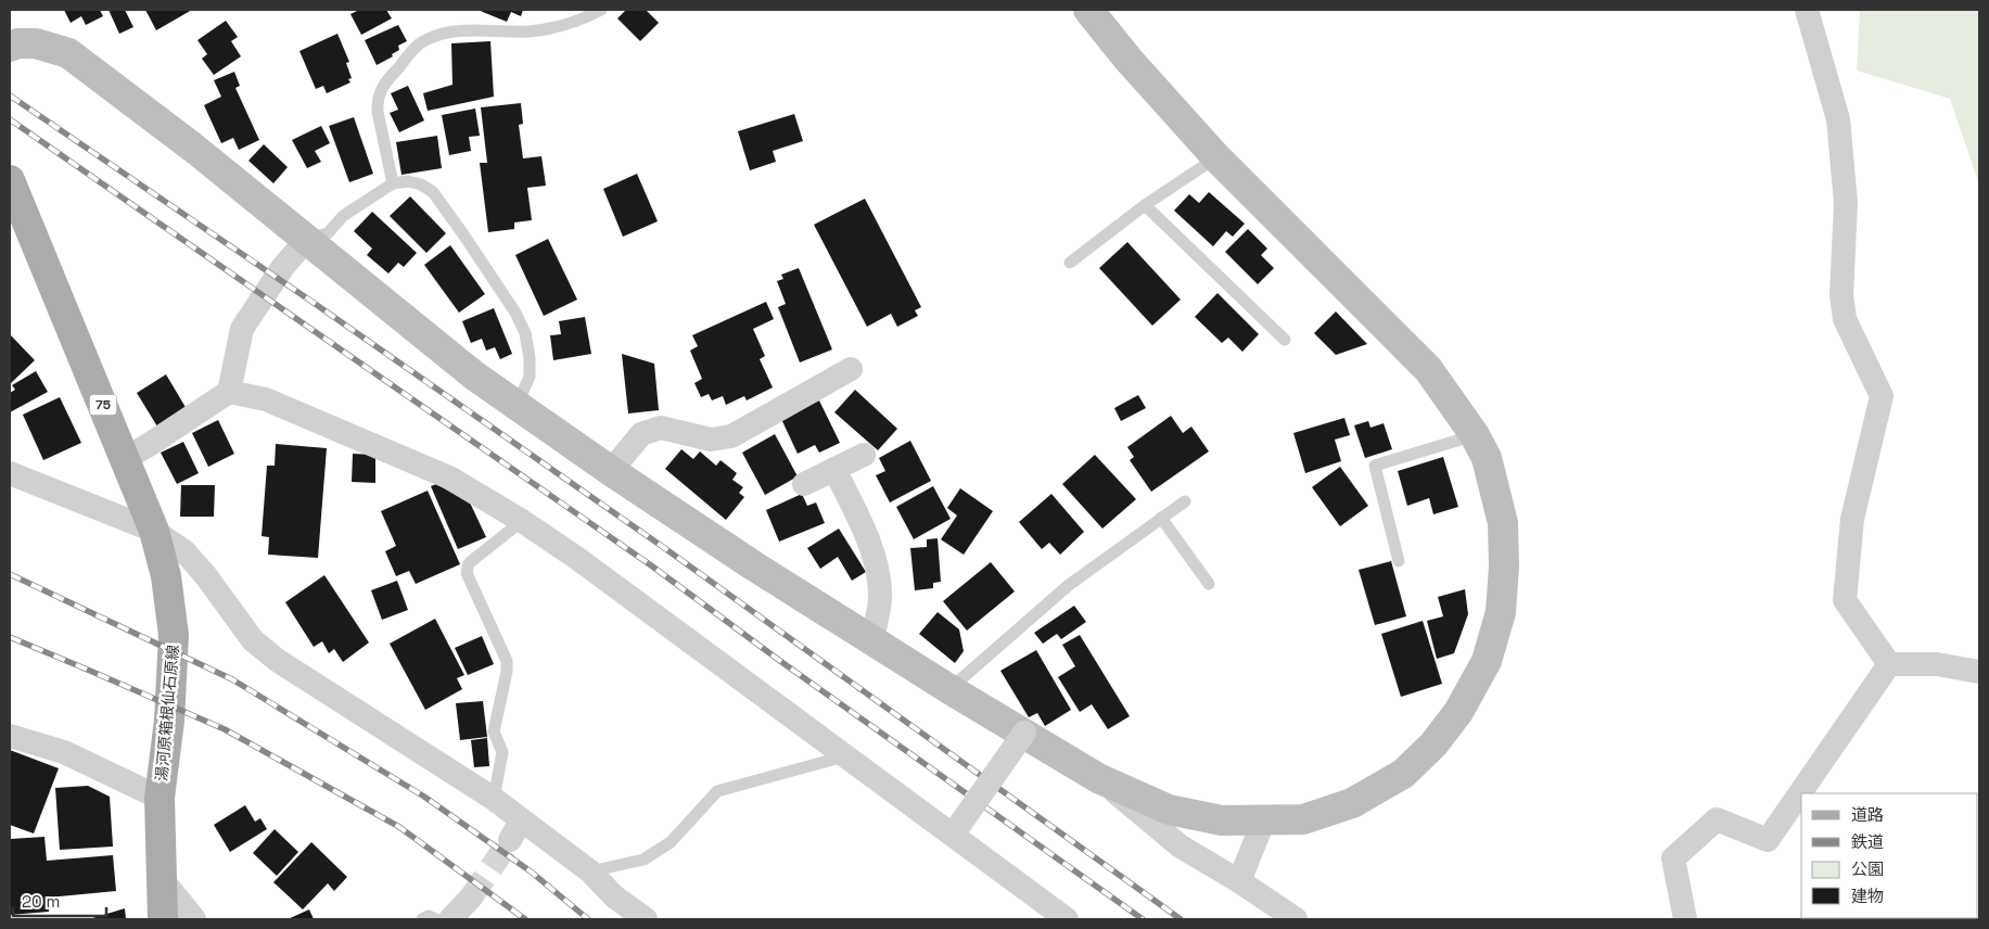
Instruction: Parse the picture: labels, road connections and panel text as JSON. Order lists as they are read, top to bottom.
{
  "streets": {
    "main road": ["75", "湯河原箱根仙石原線"]
  },
  "legend": [
    "道路",
    "鉄道",
    "公園",
    "建物"
  ],
  "scale_bar": "20 m"
}
